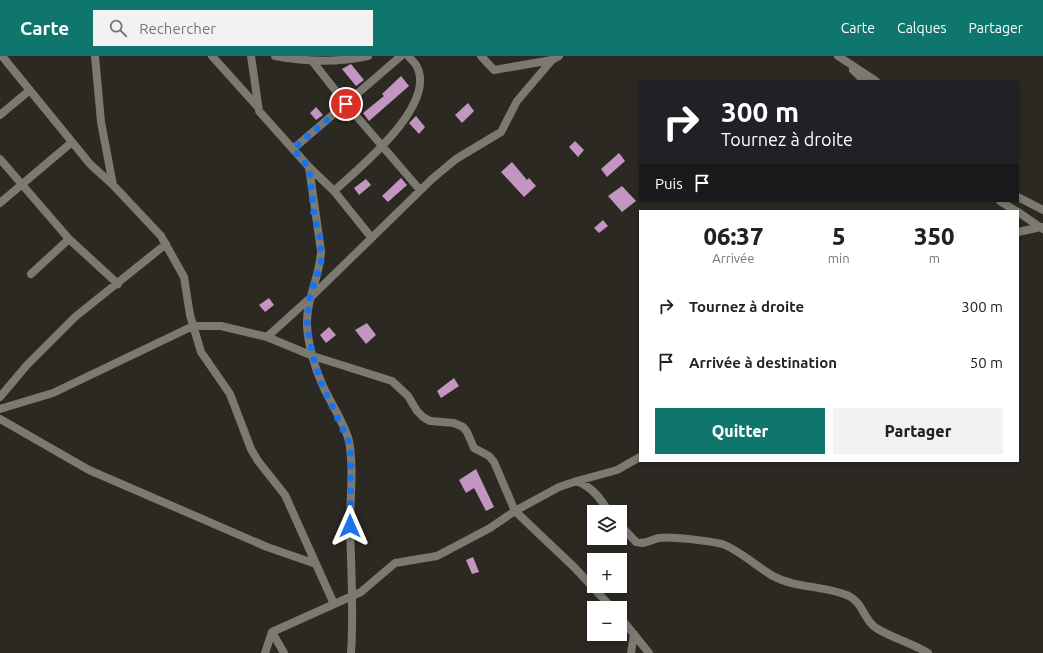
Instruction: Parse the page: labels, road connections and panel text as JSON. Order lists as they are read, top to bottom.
{
  "page": {
    "header": "Carte",
    "search": "Rechercher",
    "nav": ["Carte", "Calques", "Partager"],
    "turn": ["300 m", "Tournez à droite"],
    "then": "Puis",
    "eta": [
      "06:37",
      "Arrivée",
      "5",
      "min",
      "350",
      "m"
    ],
    "list": [
      {
        "name": "Tournez à droite",
        "value": "300 m"
      },
      {
        "name": "Arrivée à destination",
        "value": "50 m"
      }
    ],
    "buttons": ["Quitter", "Partager"],
    "map_buttons": ["+", "−"]
  }
}
